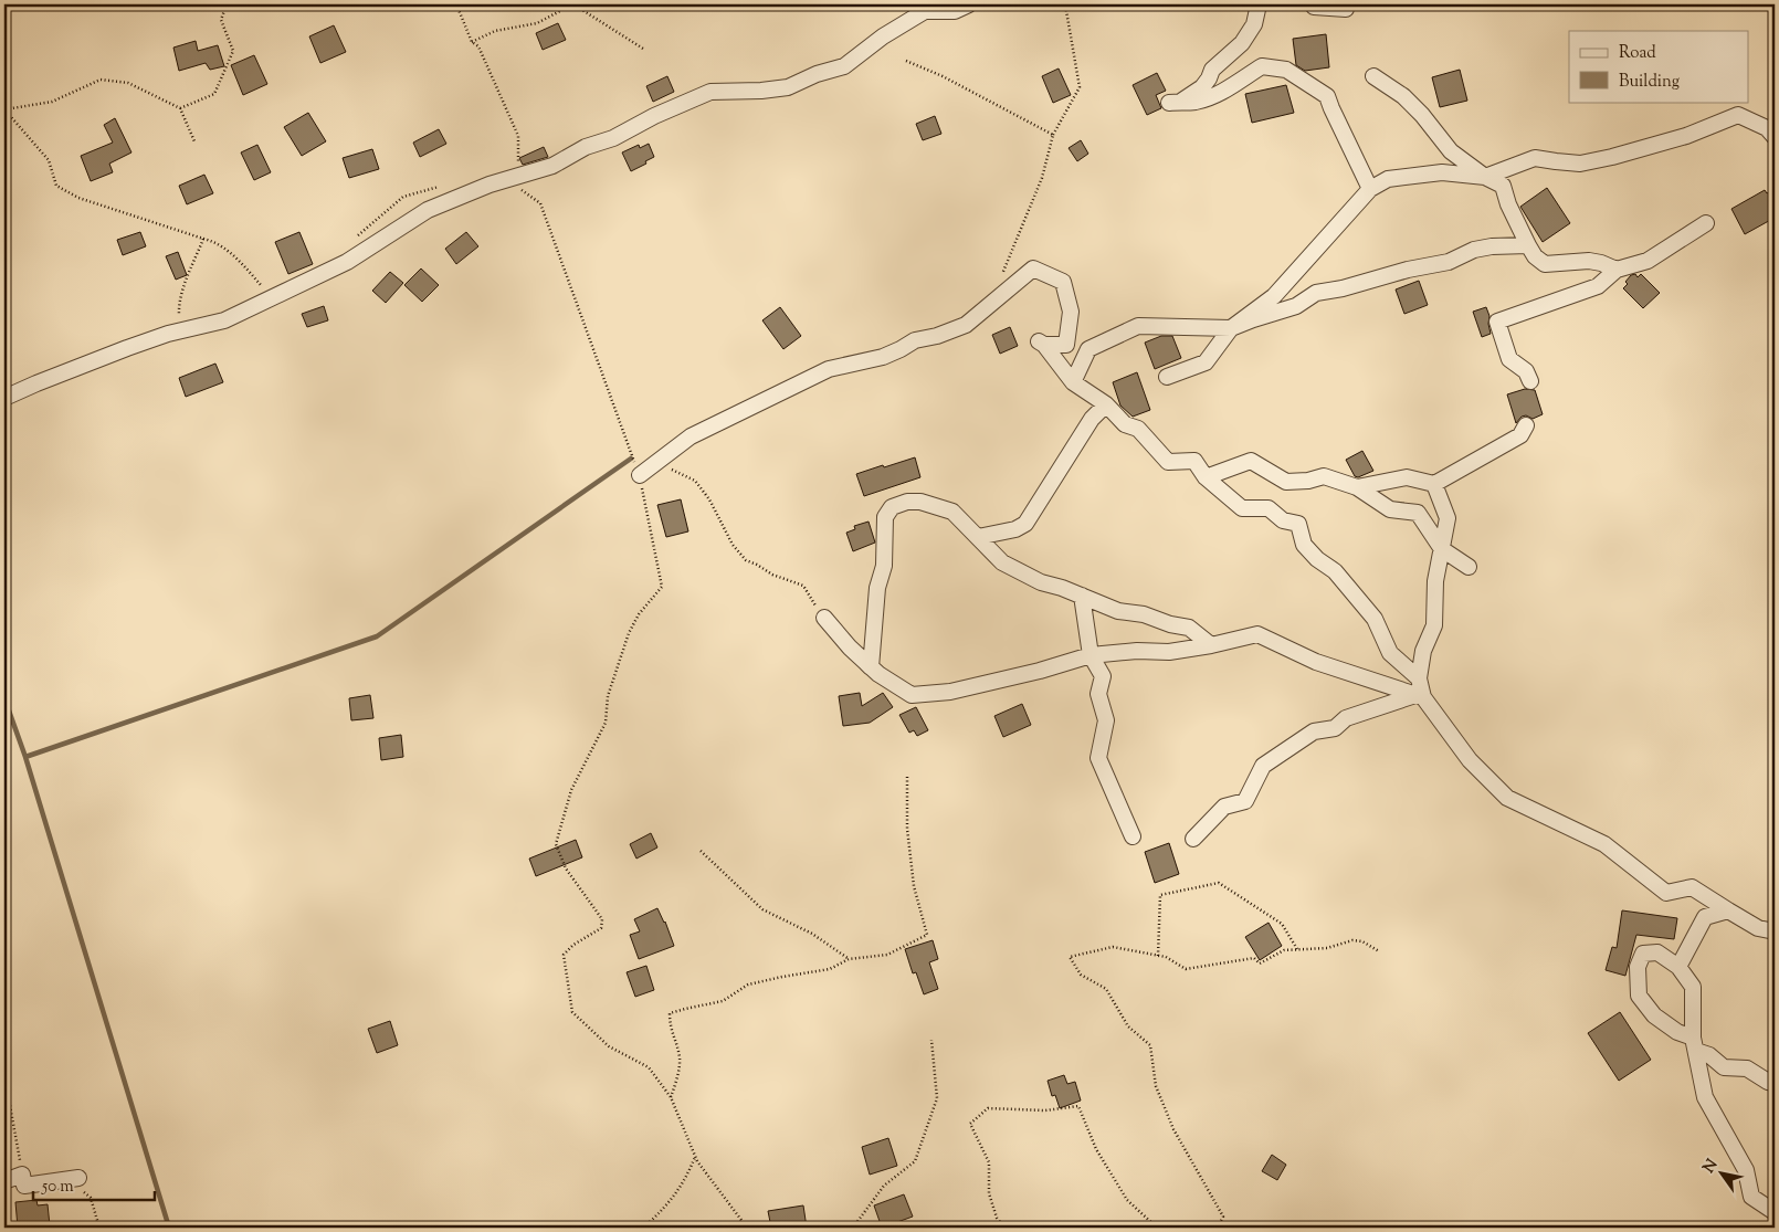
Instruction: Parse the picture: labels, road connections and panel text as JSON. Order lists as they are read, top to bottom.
{
  "legend": ["Road", "Building"],
  "scale_bar": "50 m",
  "north": "top left"
}
